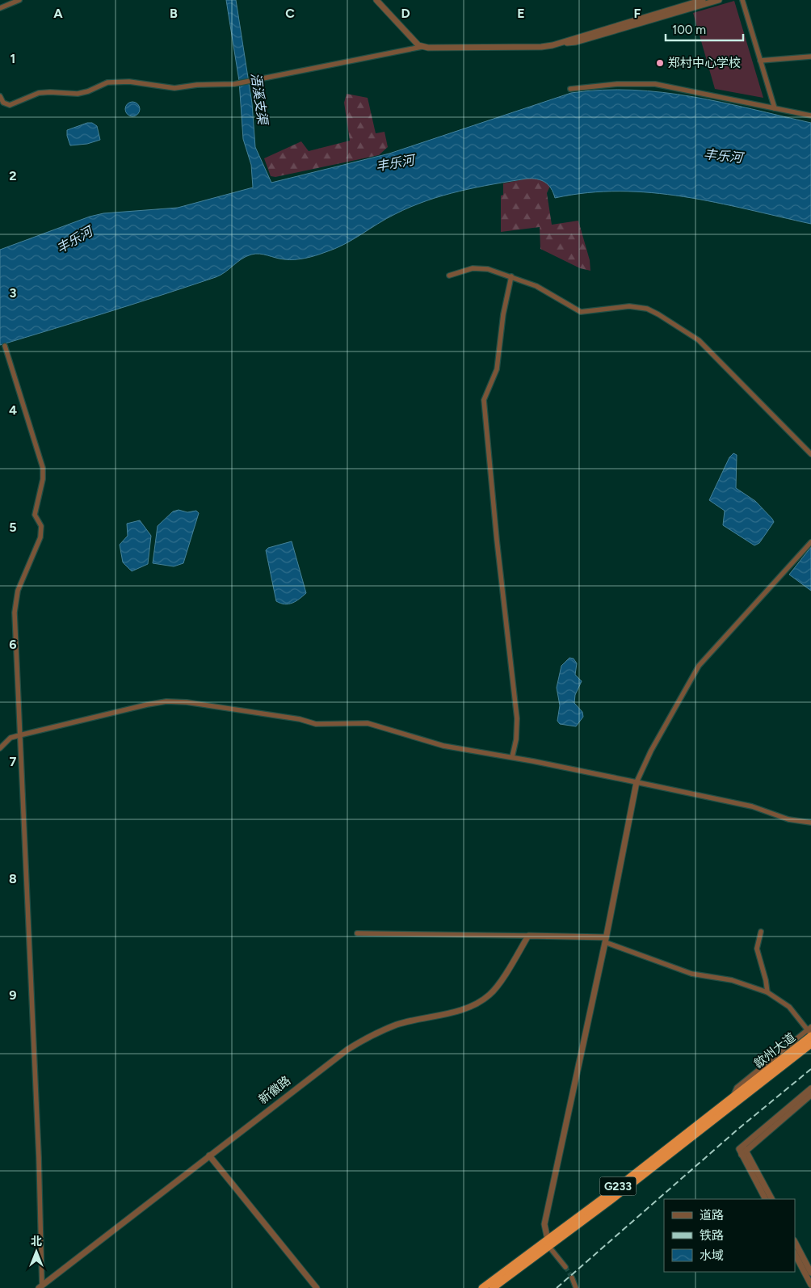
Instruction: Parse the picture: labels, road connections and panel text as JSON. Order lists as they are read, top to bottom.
{
  "streets": {
    "highway": ["歙州大道", "G233"],
    "street": ["新徽路"]
  },
  "crossings": [
    ["歙州大道", "G233"]
  ],
  "water": ["浯溪支渠", "丰乐河"],
  "places": ["郑村中心学校"],
  "legend": ["道路", "铁路", "水域"],
  "scale_bar": "100 m",
  "north": "top",
  "grid": {
    "columns": [
      "A",
      "B",
      "C",
      "D",
      "E",
      "F"
    ],
    "rows": [
      "1",
      "2",
      "3",
      "4",
      "5",
      "6",
      "7",
      "8",
      "9"
    ]
  }
}
